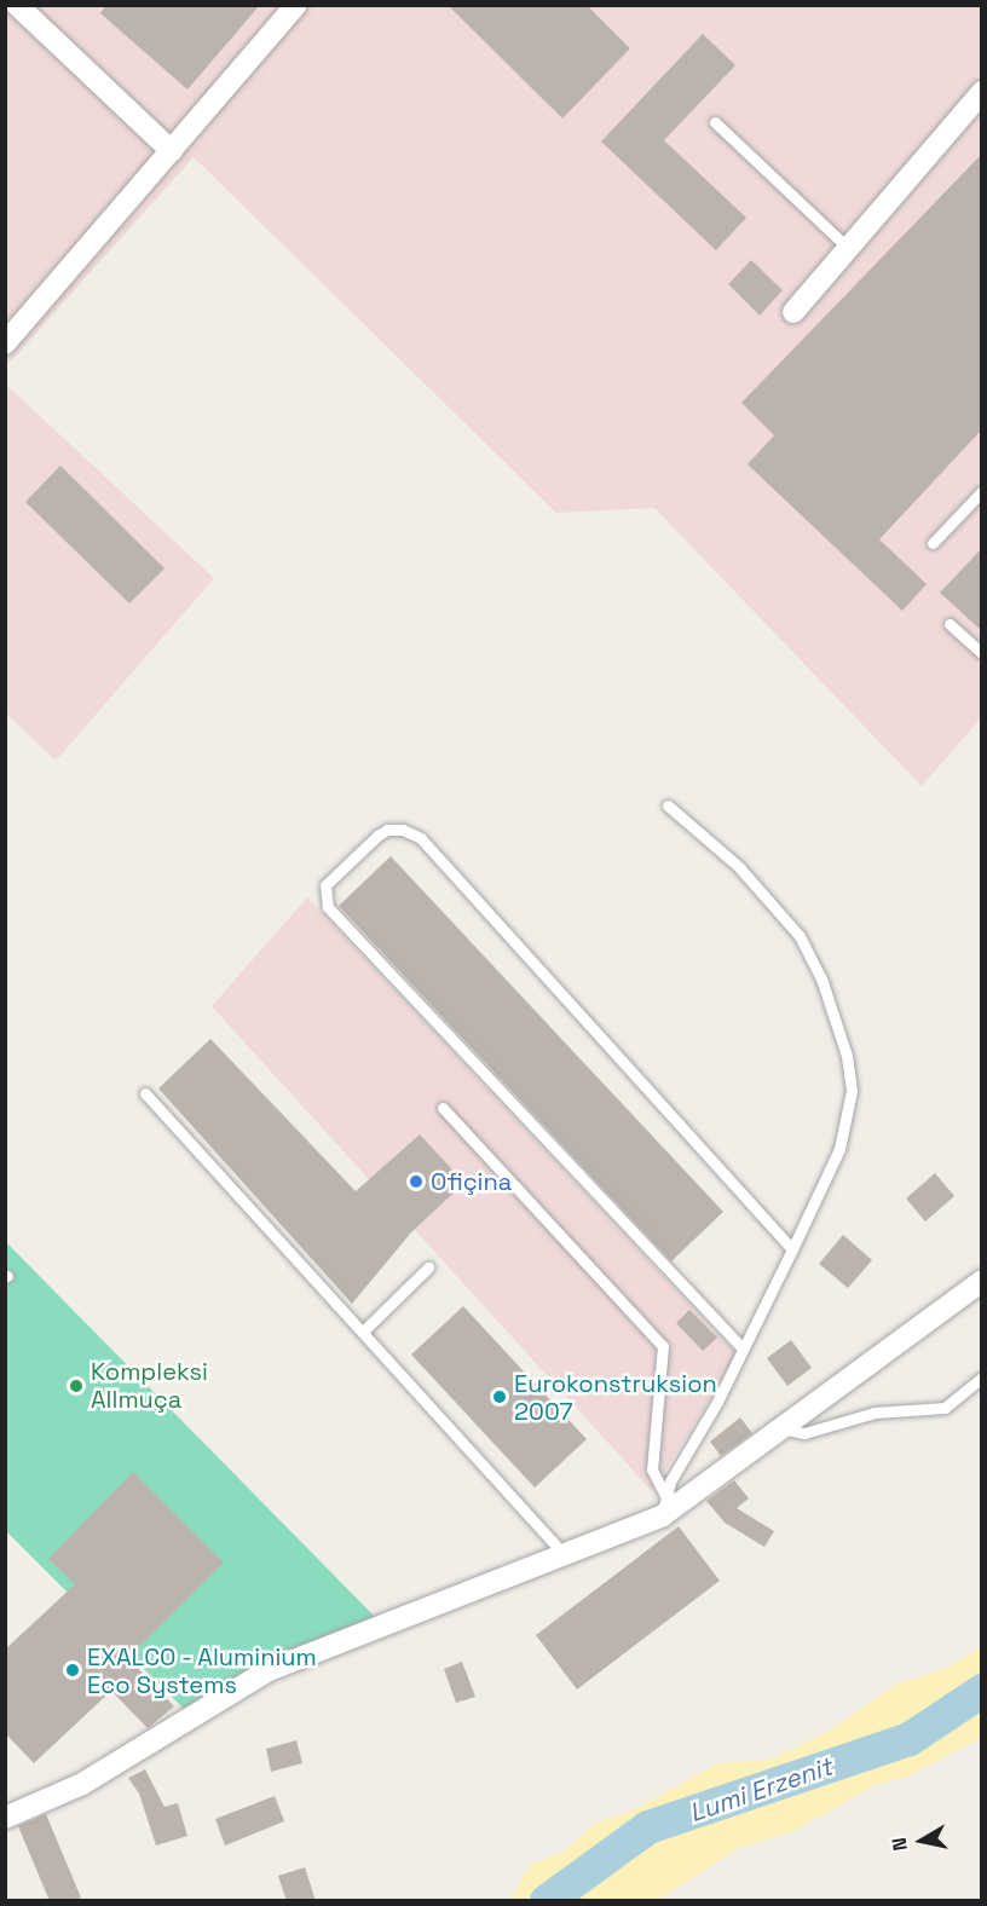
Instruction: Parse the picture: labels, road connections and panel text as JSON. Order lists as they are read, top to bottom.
{
  "water": ["Lumi Erzenit"],
  "places": [
    "Ofiçina",
    "Kompleksi Allmuça",
    "Eurokonstruksion 2007",
    "EXALCO - Aluminium Eco Systems"
  ],
  "north": "left"
}
